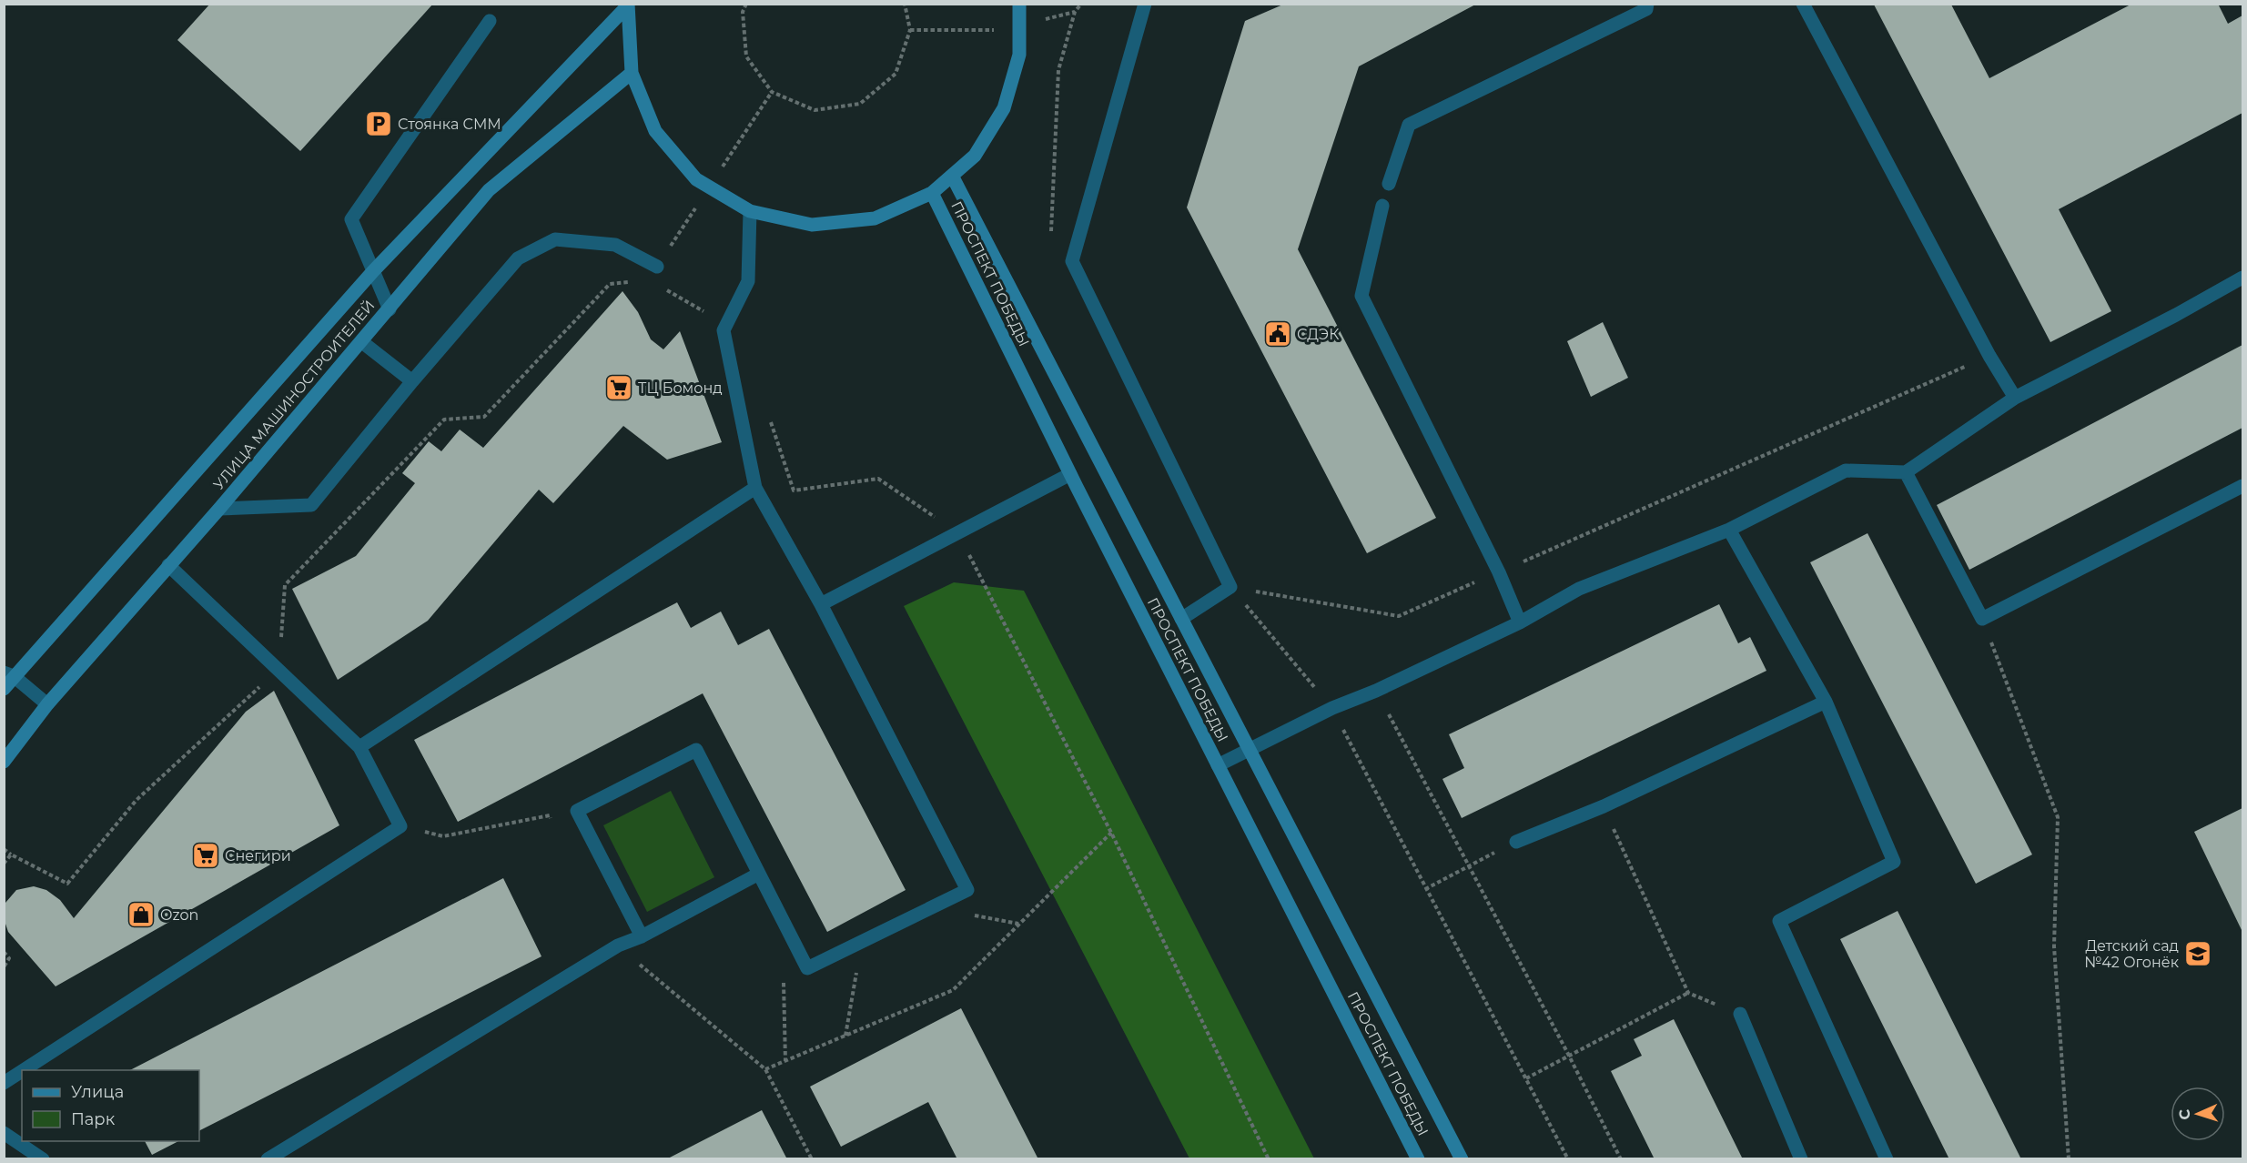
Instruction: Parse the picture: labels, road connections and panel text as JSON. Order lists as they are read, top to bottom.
{
  "streets": {
    "main road": ["ПРОСПЕКТ ПОБЕДЫ", "УЛИЦА МАШИНОСТРОИТЕЛЕЙ"]
  },
  "places": {
    "parking": ["Стоянка СММ"],
    "public building": ["СДЭК"],
    "supermarket": ["ТЦ Бомонд", "Снегири"],
    "shop": ["Ozon"],
    "school or university": ["Детский сад №42 Огонёк"]
  },
  "legend": ["Улица", "Парк"],
  "north": "left"
}
